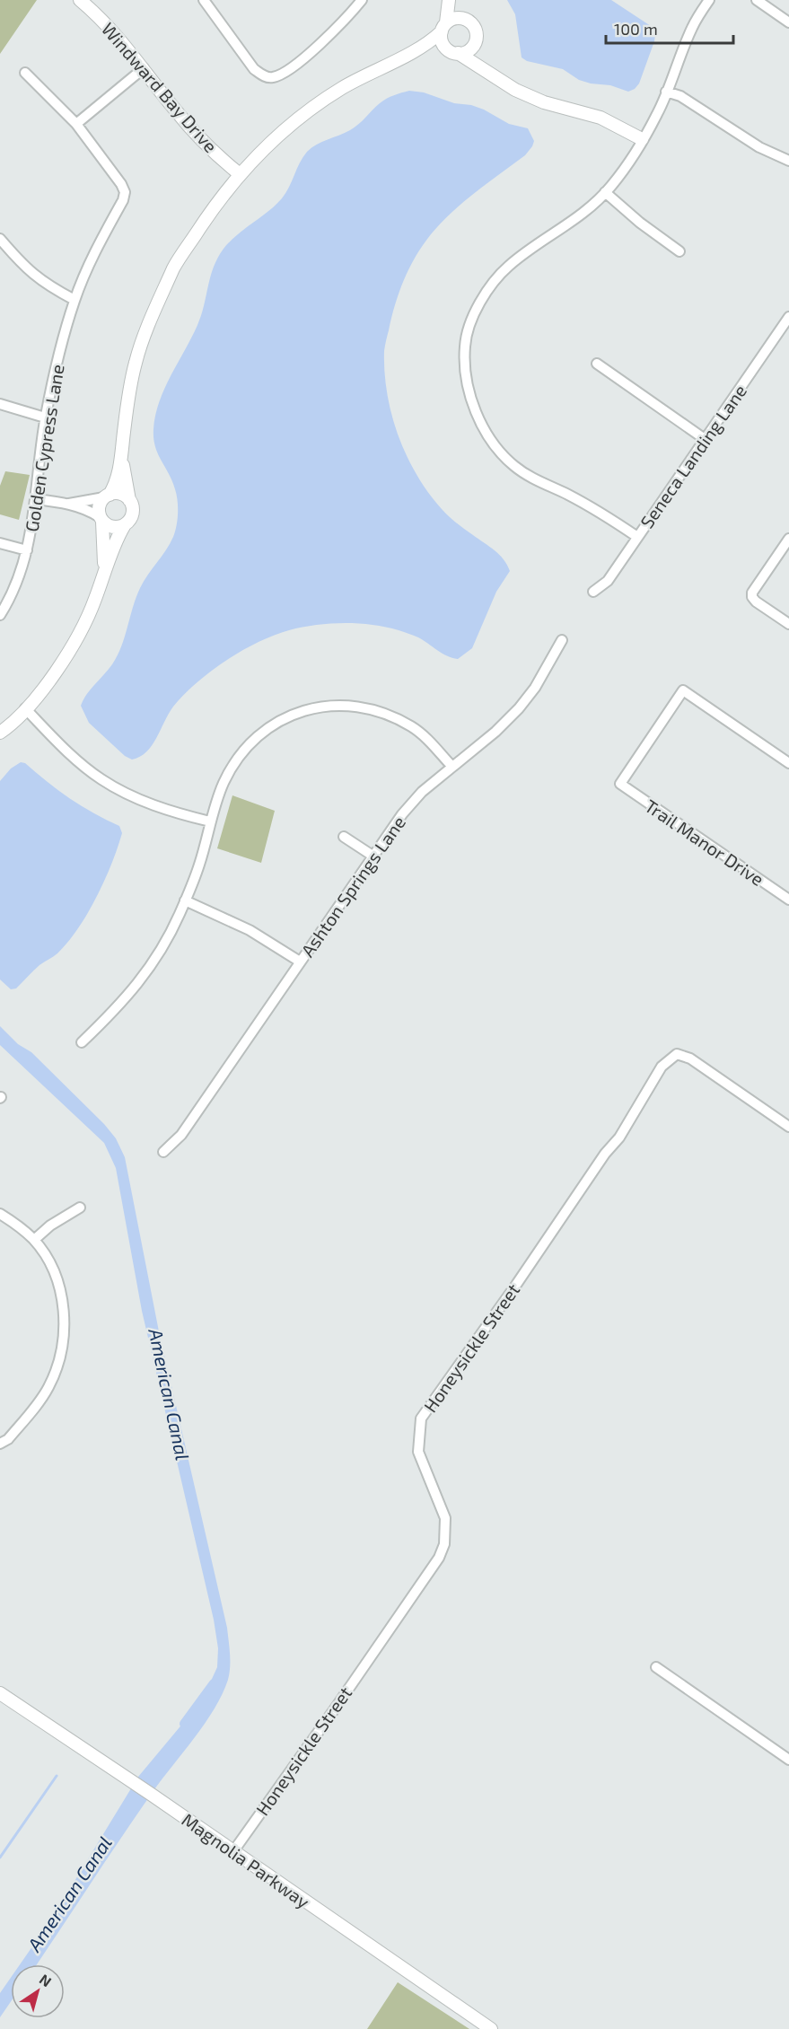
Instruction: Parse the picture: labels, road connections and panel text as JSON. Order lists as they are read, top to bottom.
{
  "streets": {
    "street": [
      "Windward Bay Drive",
      "Golden Cypress Lane",
      "Seneca Landing Lane",
      "Trail Manor Drive",
      "Ashton Springs Lane",
      "Honeysickle Street",
      "Magnolia Parkway"
    ]
  },
  "crossings": [
    ["Honeysickle Street", "Magnolia Parkway"]
  ],
  "water": ["American Canal"],
  "scale_bar": "100 m",
  "north": "top right"
}
